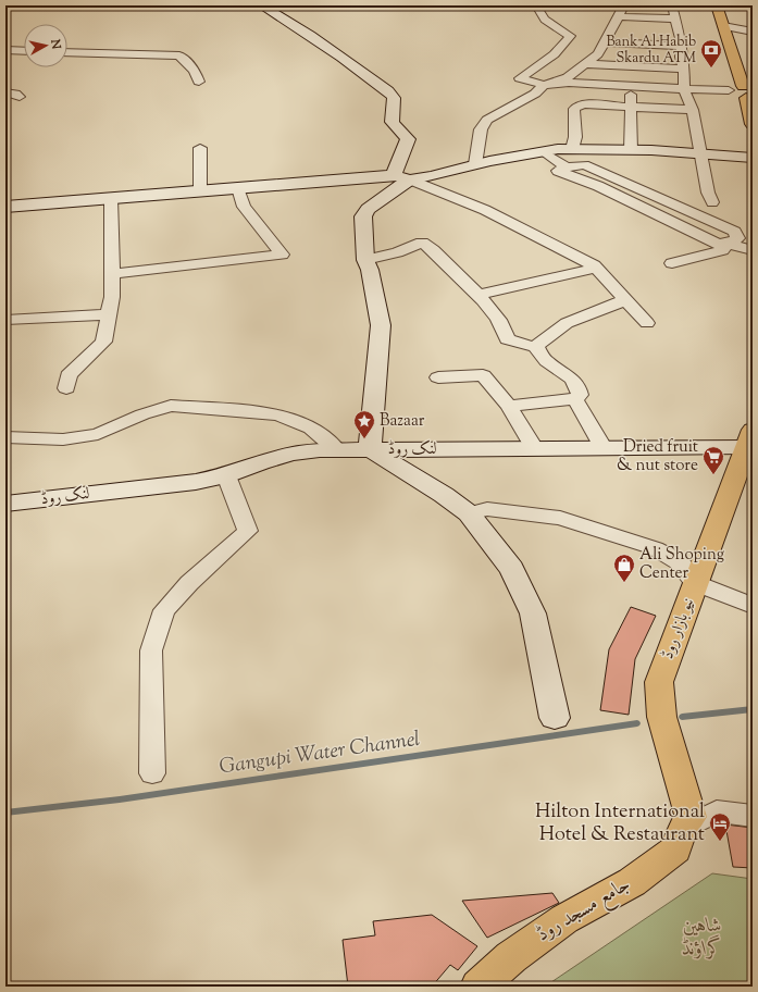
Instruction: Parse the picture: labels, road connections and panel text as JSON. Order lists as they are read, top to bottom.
{
  "streets": {
    "highway": ["نیو بازار روڈ", "جامع مسجد روڈ"],
    "main road": ["لنک روڈ"]
  },
  "crossings": [
    ["لنک روڈ", "نیو بازار روڈ"],
    ["نیو بازار روڈ", "جامع مسجد روڈ"]
  ],
  "water": ["Gangupi Water Channel"],
  "parks": ["شاہین گراؤنڈ"],
  "places": {
    "bank": ["Bank Al Habib Skardu ATM"],
    "place": ["Bazaar"],
    "supermarket": ["Dried fruit & nut store"],
    "shop": ["Ali Shoping Center"],
    "hotel": ["Hilton International Hotel & Restaurant"]
  },
  "north": "right"
}
